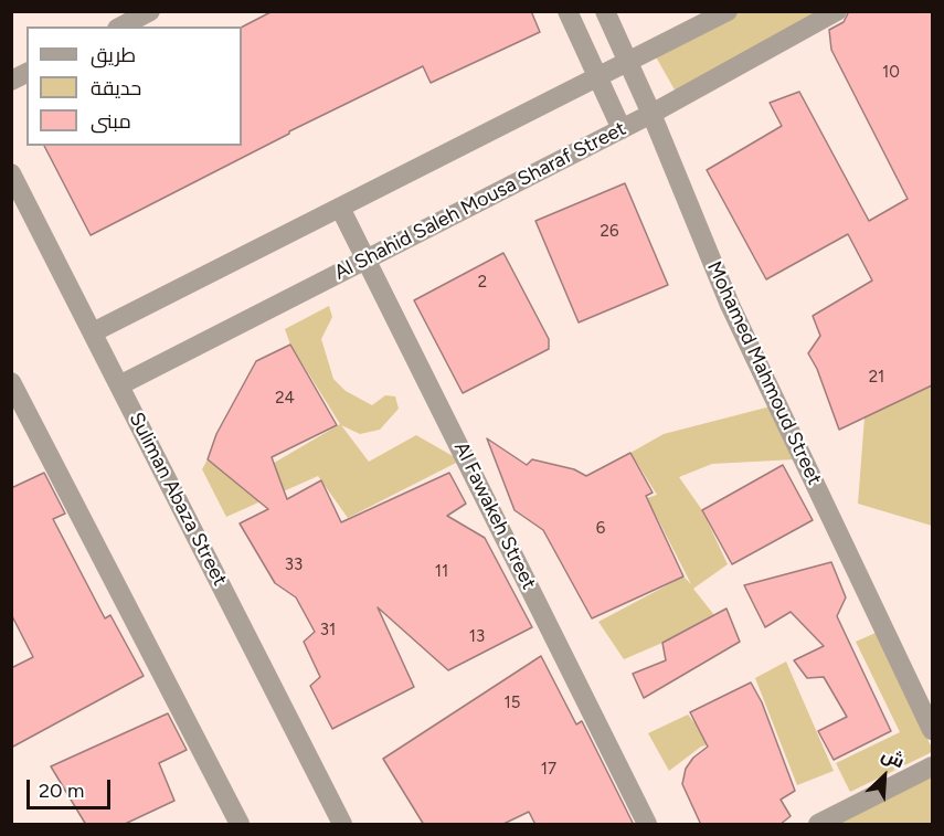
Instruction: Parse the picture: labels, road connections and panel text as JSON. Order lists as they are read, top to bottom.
{
  "streets": {
    "street": [
      "Al Shahid Saleh Mousa Sharaf Street",
      "Mohamed Mahmoud Street",
      "Suliman Abaza Street",
      "Al Fawakeh Street"
    ]
  },
  "crossings": [
    ["Al Shahid Saleh Mousa Sharaf Street", "Mohamed Mahmoud Street"],
    ["Al Shahid Saleh Mousa Sharaf Street", "Suliman Abaza Street"],
    ["Al Shahid Saleh Mousa Sharaf Street", "Al Fawakeh Street"]
  ],
  "house_numbers": [
    "10",
    "26",
    "2",
    "21",
    "24",
    "6",
    "33",
    "11",
    "31",
    "13",
    "15",
    "17"
  ],
  "legend": ["طريق", "حديقة", "مبنى"],
  "scale_bar": "20 m",
  "north": "top right"
}
